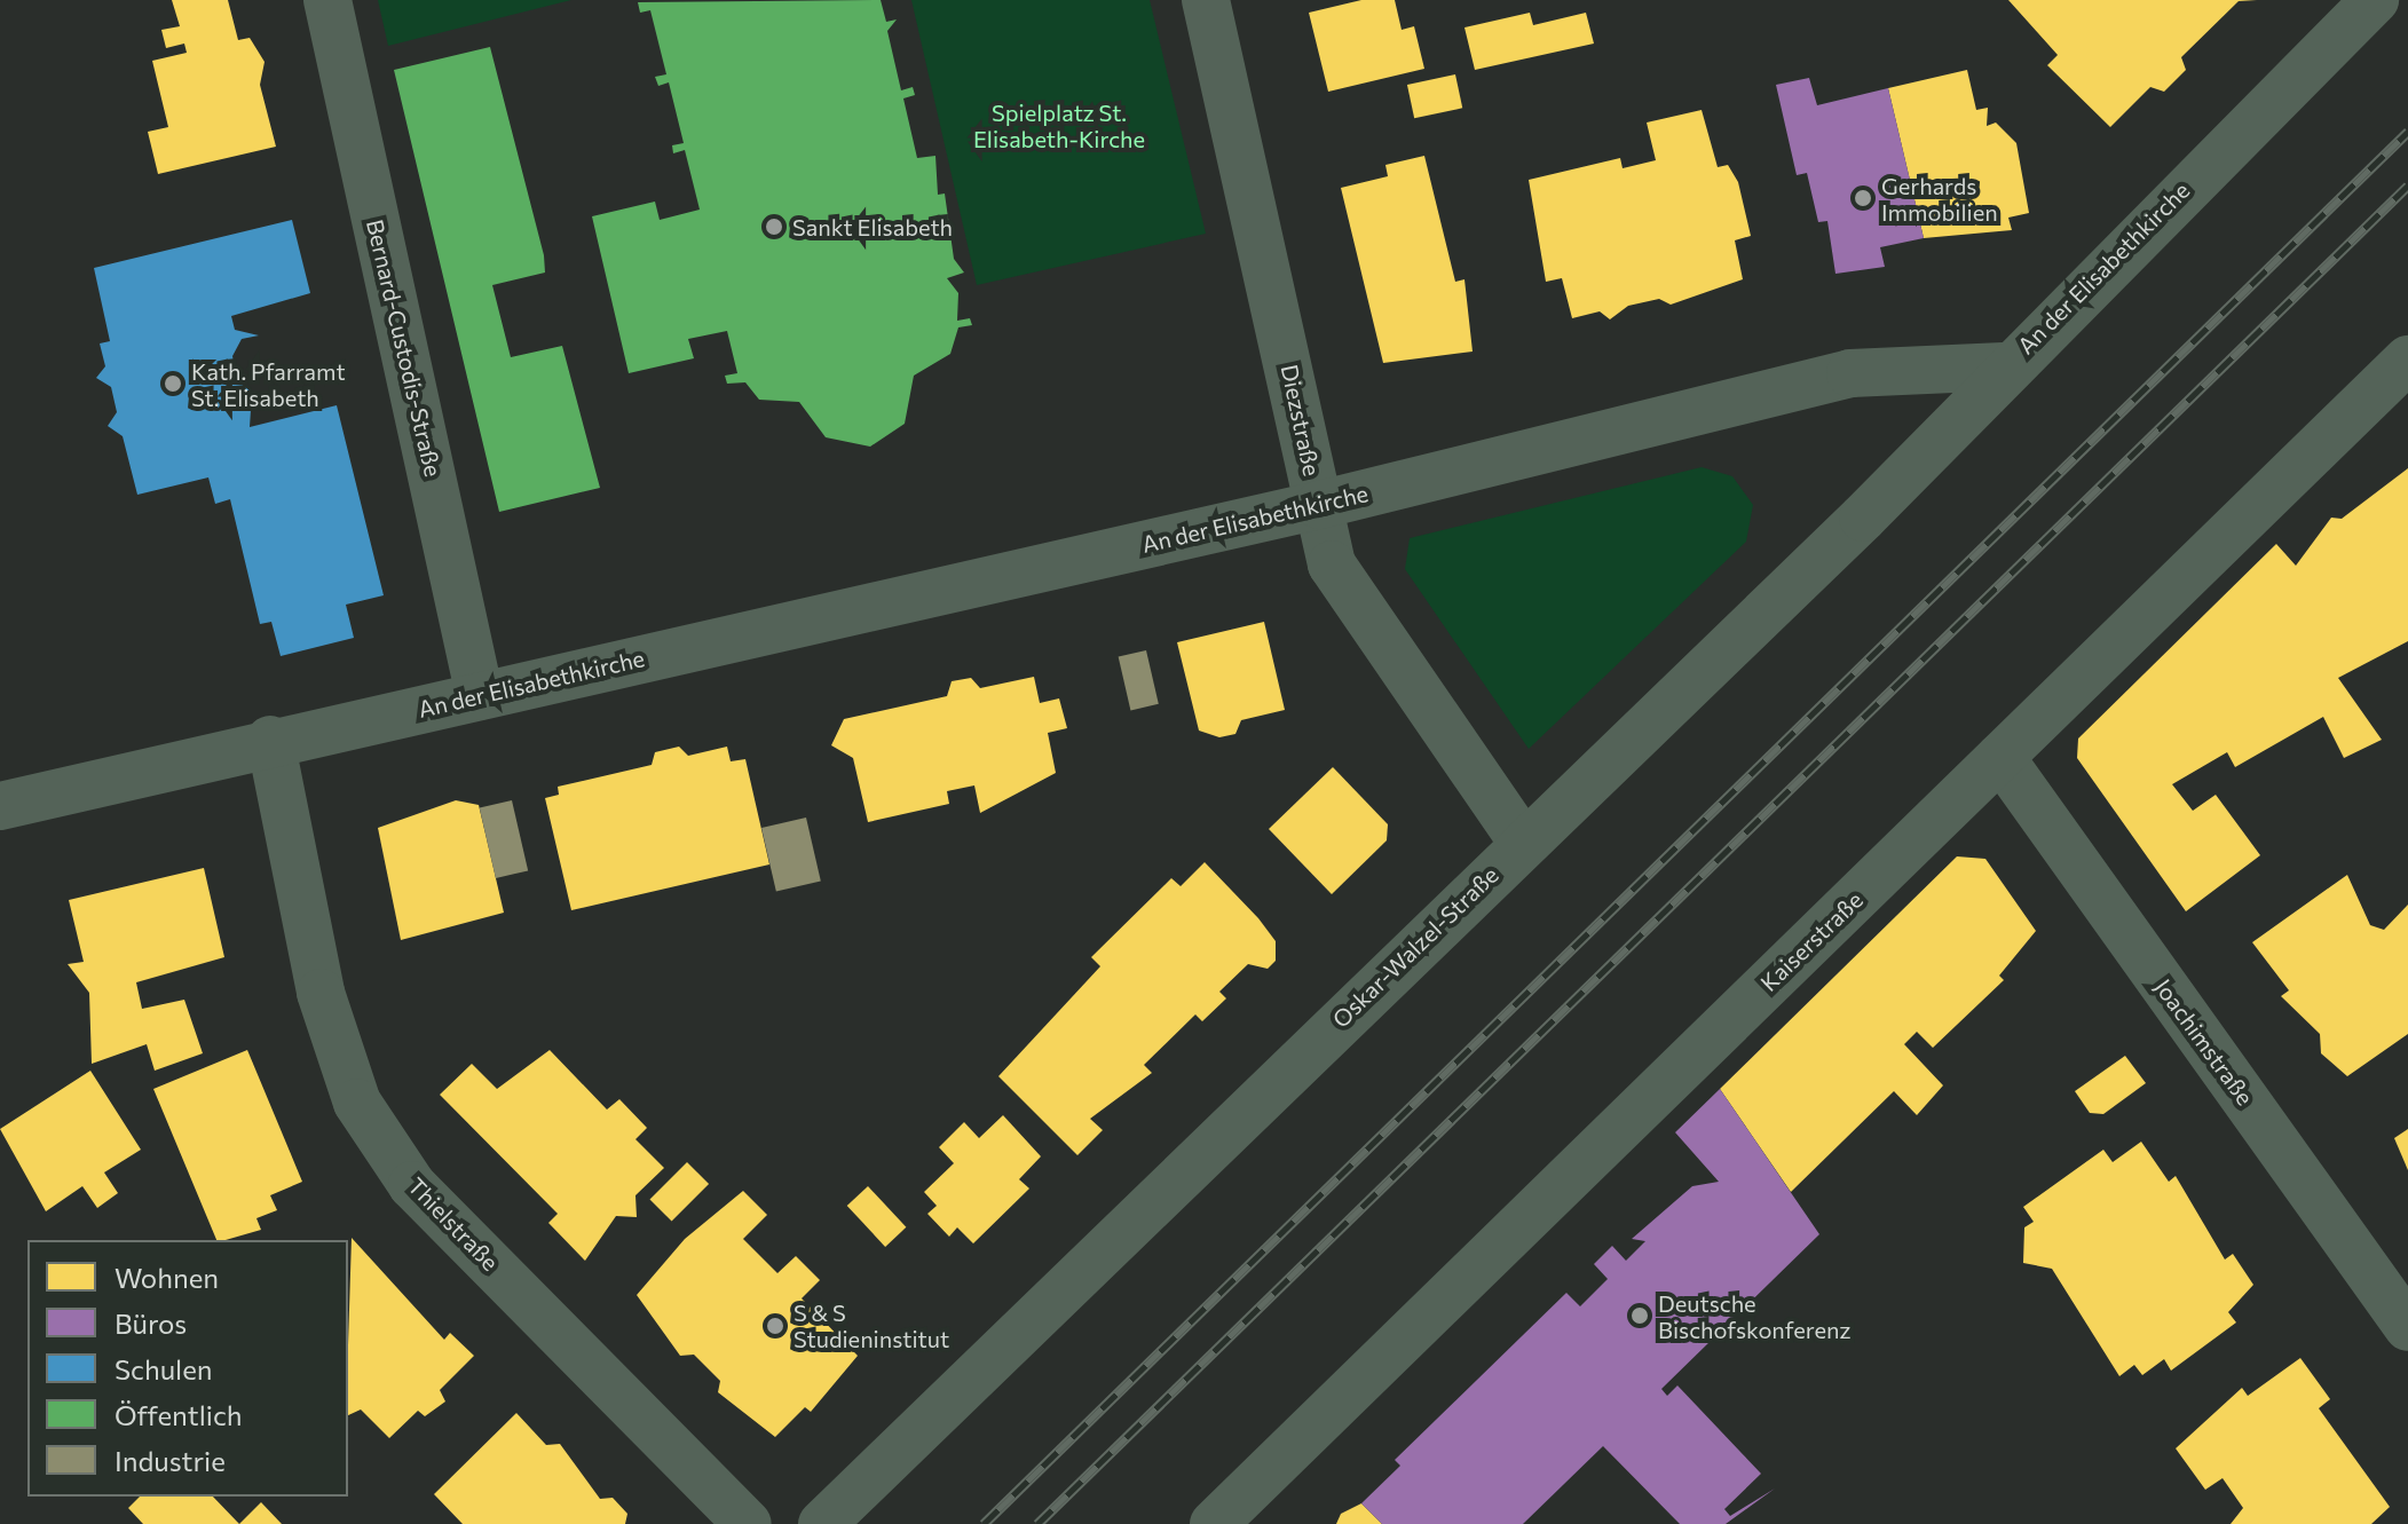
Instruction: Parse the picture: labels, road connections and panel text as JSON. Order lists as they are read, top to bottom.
{
  "streets": {
    "street": [
      "An der Elisabethkirche",
      "Bernard-Custodis-Straße",
      "Diezstraße",
      "Kaiserstraße",
      "Oskar-Walzel-Straße",
      "Joachimstraße",
      "Thielstraße"
    ]
  },
  "crossings": [
    ["An der Elisabethkirche", "Bernard-Custodis-Straße"],
    ["An der Elisabethkirche", "Diezstraße"],
    ["An der Elisabethkirche", "Oskar-Walzel-Straße"],
    ["An der Elisabethkirche", "Thielstraße"],
    ["Diezstraße", "Oskar-Walzel-Straße"],
    ["Kaiserstraße", "Joachimstraße"]
  ],
  "parks": ["Spielplatz St. Elisabeth-Kirche"],
  "places": [
    "Gerhards Immobilien",
    "Sankt Elisabeth",
    "Kath. Pfarramt St. Elisabeth",
    "Deutsche Bischofskonferenz",
    "S & S Studieninstitut"
  ],
  "legend": [
    "Wohnen",
    "Büros",
    "Schulen",
    "Öffentlich",
    "Industrie"
  ]
}
